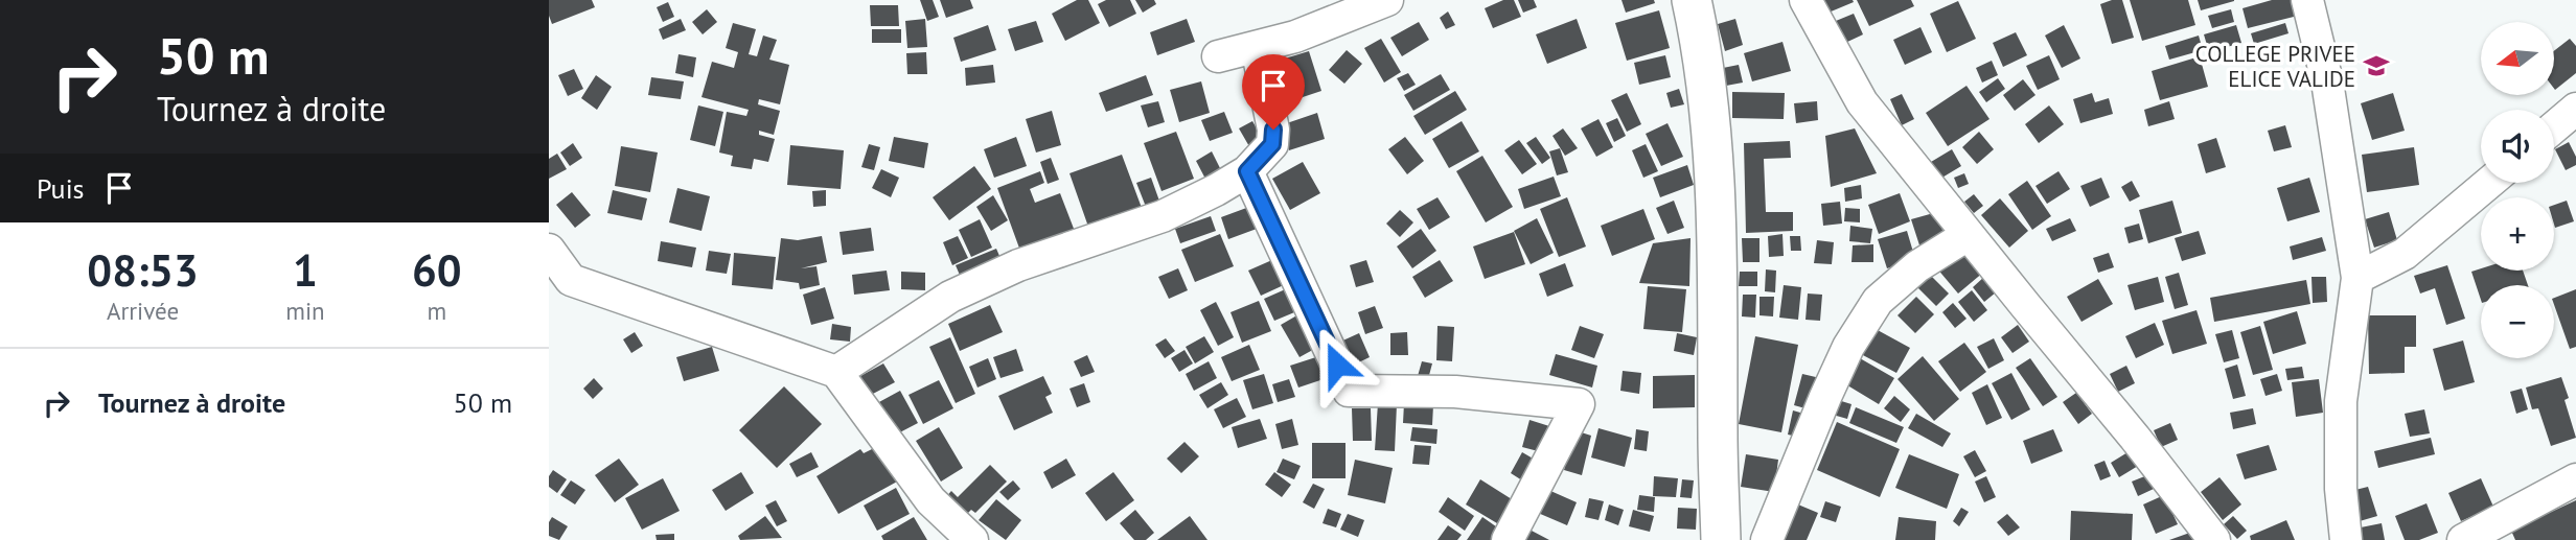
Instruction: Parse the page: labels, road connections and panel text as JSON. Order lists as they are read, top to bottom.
{
  "places": {
    "school or university": ["COLLEGE PRIVEE ELICE VALIDE"]
  },
  "north": "left",
  "page": {
    "turn": ["50 m", "Tournez à droite"],
    "map_buttons": ["+", "−"],
    "then": "Puis",
    "eta": [
      "08:53",
      "Arrivée",
      "1",
      "min",
      "60",
      "m"
    ],
    "list": [
      {
        "name": "Tournez à droite",
        "value": "50 m"
      }
    ]
  }
}
